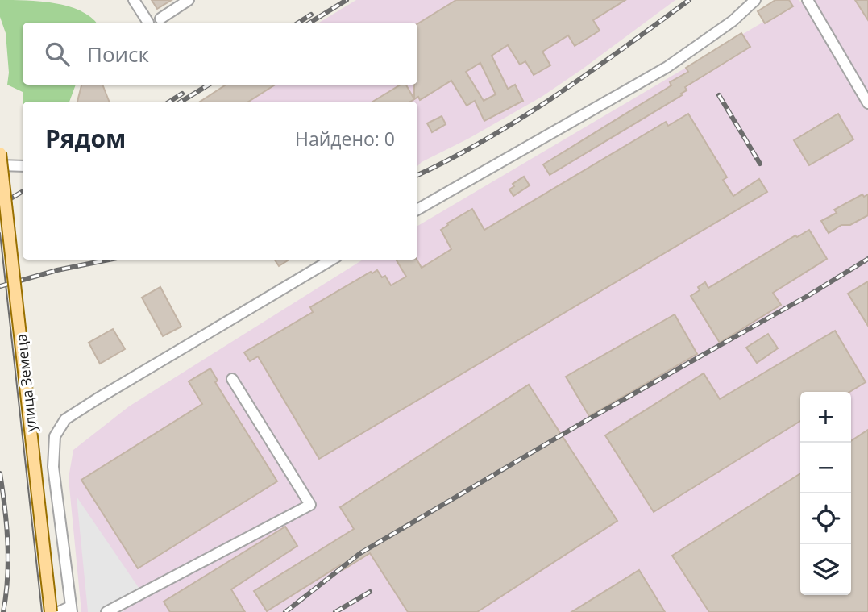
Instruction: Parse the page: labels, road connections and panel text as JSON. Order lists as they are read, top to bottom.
{
  "streets": {
    "main road": ["улица Земеца"]
  },
  "page": {
    "search": "Поиск",
    "heading": ["Рядом", "Найдено: 0"],
    "map_buttons": ["+", "−"]
  }
}
